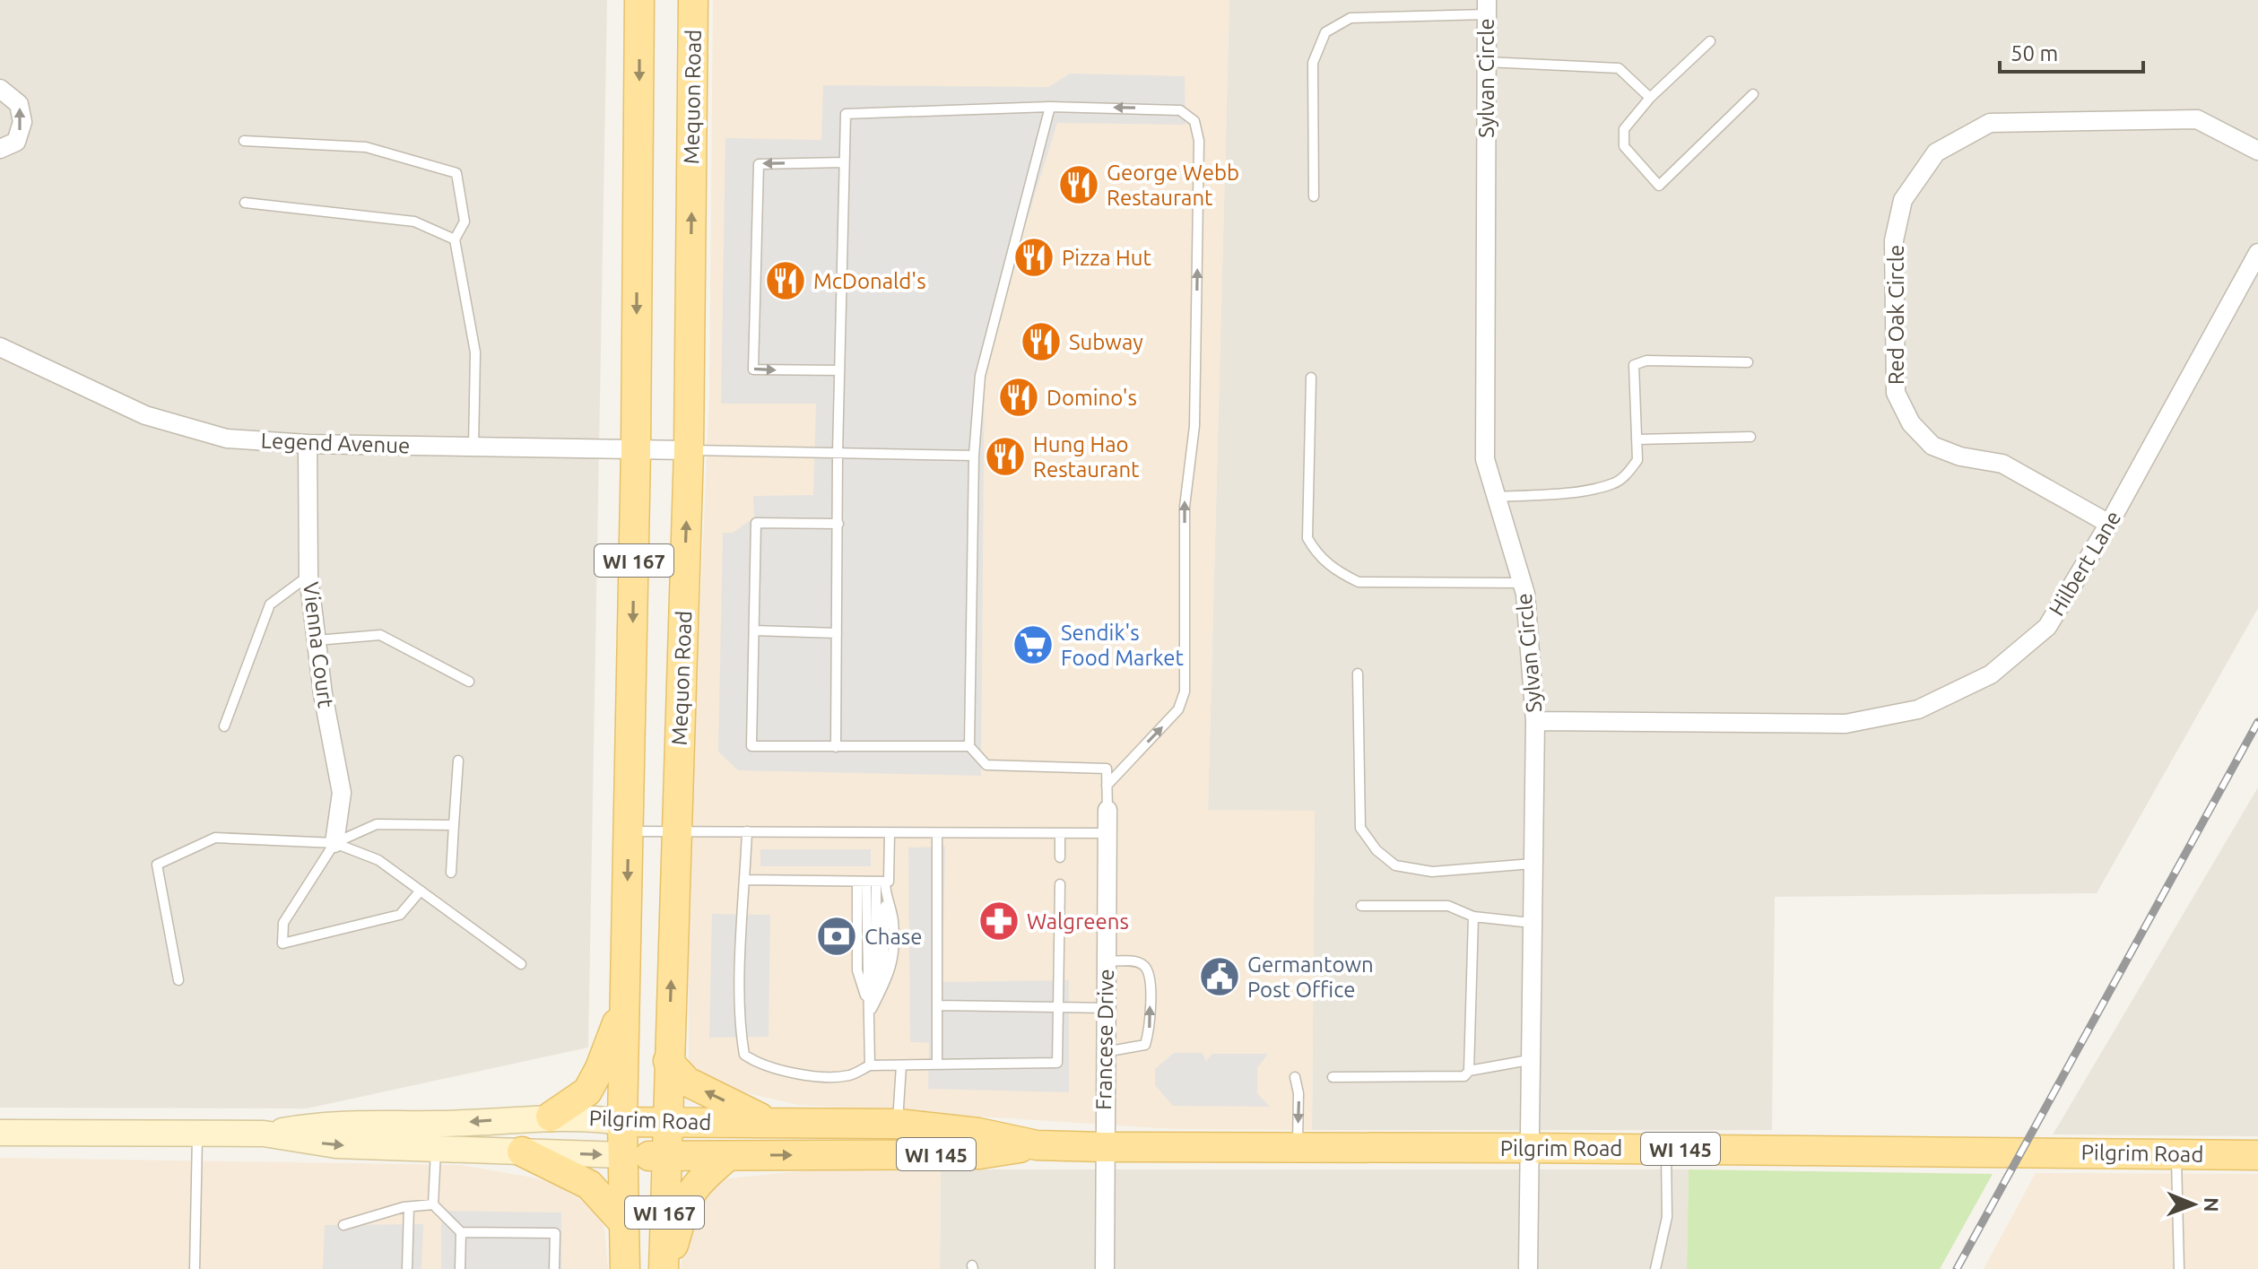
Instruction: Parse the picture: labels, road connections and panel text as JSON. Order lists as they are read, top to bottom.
{
  "streets": {
    "main road": [
      "Mequon Road",
      "WI 167",
      "Pilgrim Road",
      "WI 145"
    ],
    "street": [
      "Sylvan Circle",
      "Red Oak Circle",
      "Legend Avenue",
      "Hilbert Lane",
      "Vienna Court",
      "Francese Drive"
    ]
  },
  "crossings": [
    ["Sylvan Circle", "Hilbert Lane"],
    ["Sylvan Circle", "Pilgrim Road"],
    ["Mequon Road", "Legend Avenue"],
    ["Mequon Road", "Pilgrim Road"],
    ["Red Oak Circle", "Hilbert Lane"],
    ["Legend Avenue", "WI 167"],
    ["Legend Avenue", "Vienna Court"],
    ["WI 167", "Pilgrim Road"],
    ["Francese Drive", "Pilgrim Road"]
  ],
  "places": {
    "restaurant": [
      "George Webb Restaurant",
      "Pizza Hut",
      "McDonald's",
      "Subway",
      "Domino's",
      "Hung Hao Restaurant"
    ],
    "supermarket": ["Sendik's Food Market"],
    "pharmacy": ["Walgreens"],
    "bank": ["Chase"],
    "public building": ["Germantown Post Office"]
  },
  "scale_bar": "50 m",
  "north": "right"
}
